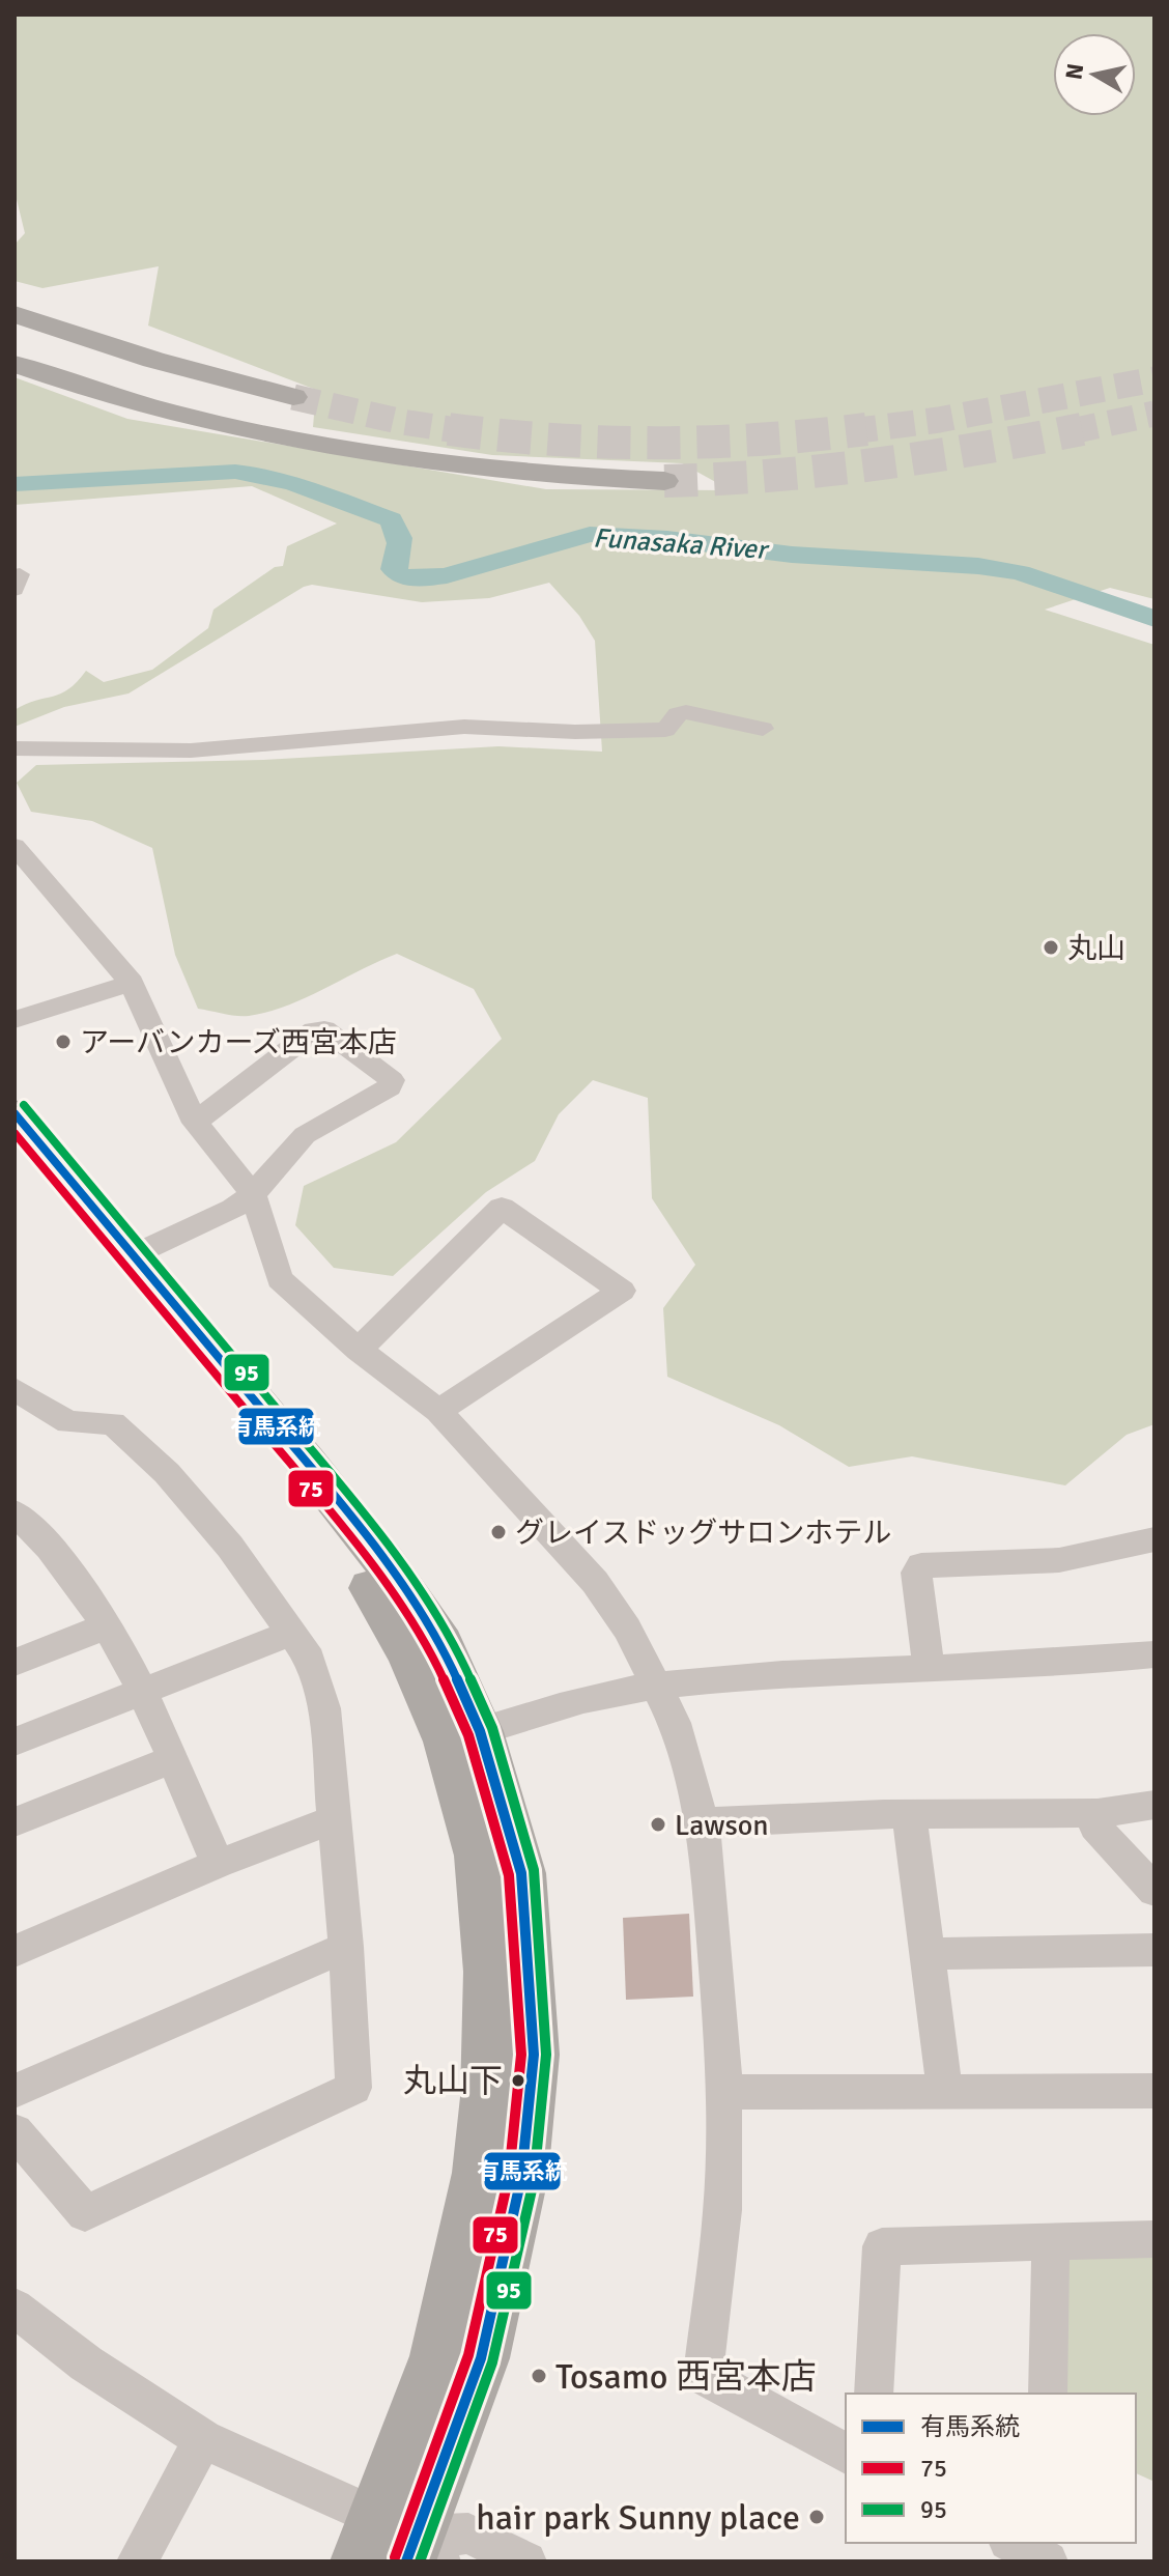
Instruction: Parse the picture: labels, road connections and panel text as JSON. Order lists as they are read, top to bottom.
{
  "water": ["Funasaka River"],
  "places": [
    "丸山",
    "アーバンカーズ西宮本店",
    "グレイスドッグサロンホテル",
    "Lawson",
    "丸山下",
    "Tosamo 西宮本店",
    "hair park Sunny place"
  ],
  "lines": ["transit line 95", "transit line 有馬系統", "transit line 75"],
  "legend": ["有馬系統", "75", "95"],
  "north": "left"
}
